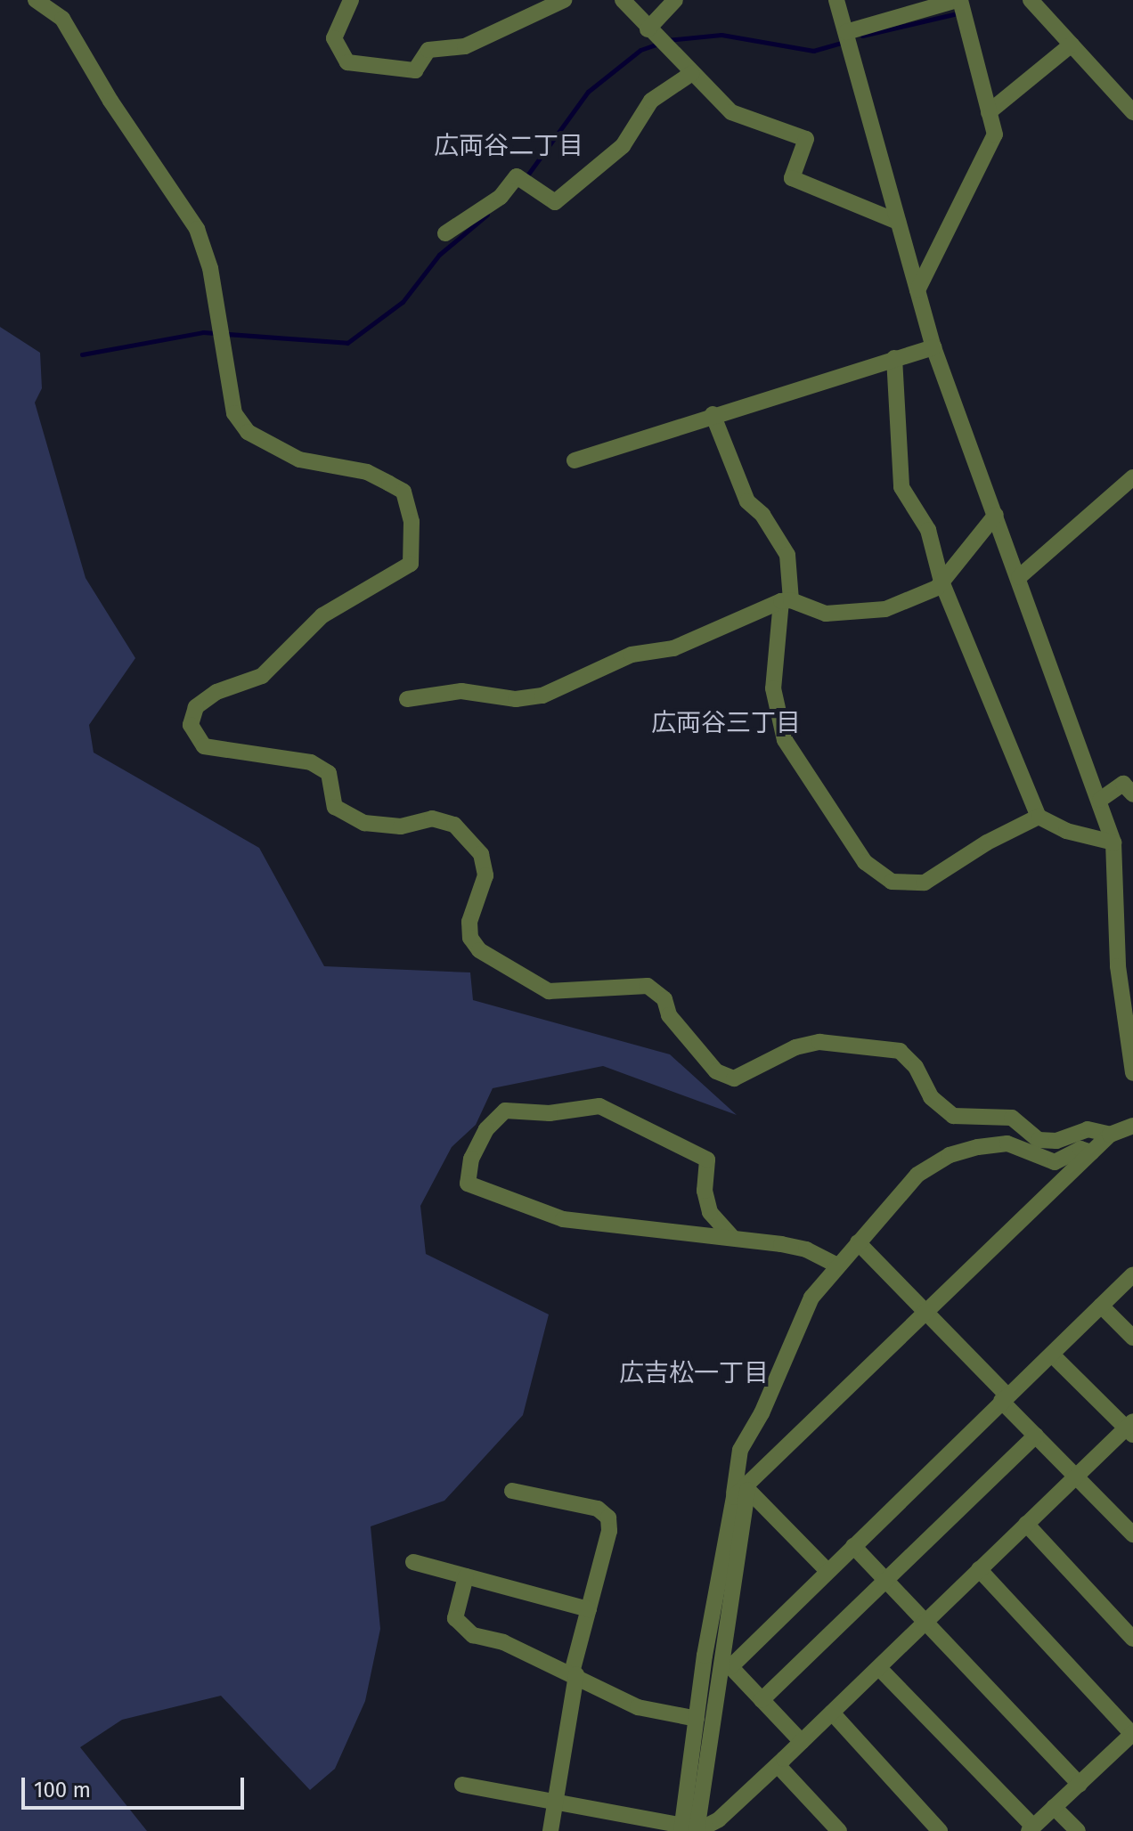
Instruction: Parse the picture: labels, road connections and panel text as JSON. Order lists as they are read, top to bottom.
{
  "districts": ["広両谷二丁目", "広両谷三丁目", "広吉松一丁目"],
  "scale_bar": "100 m"
}
